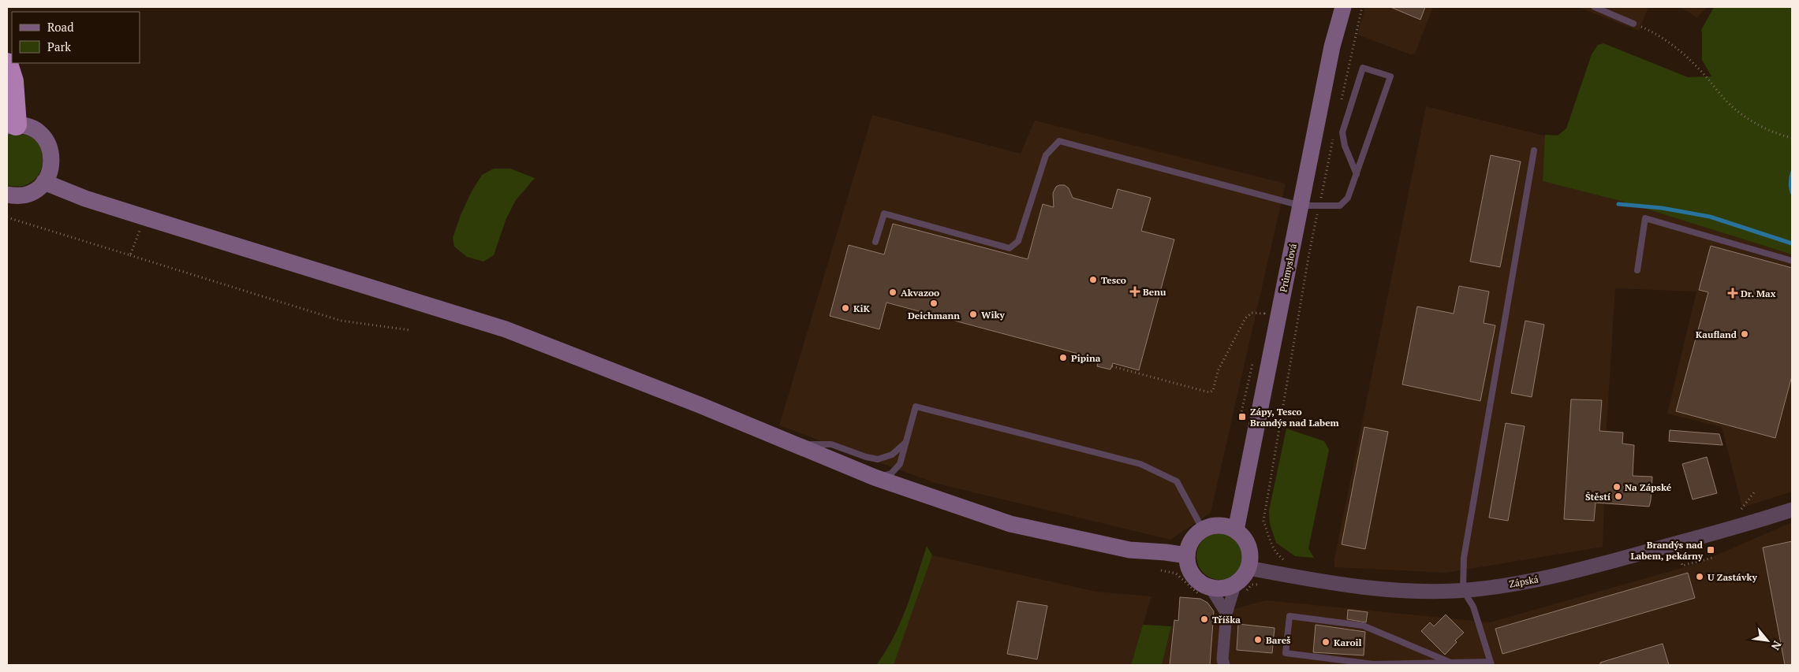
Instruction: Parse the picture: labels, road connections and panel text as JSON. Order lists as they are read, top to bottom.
{
  "streets": {
    "main road": ["Průmyslová"],
    "street": ["Zápská"]
  },
  "crossings": [
    ["Průmyslová", "Zápská"]
  ],
  "places": {
    "other": [
      "Tesco",
      "Akvazoo",
      "Deichmann",
      "KiK",
      "Wiky",
      "Kaufland",
      "Pipina",
      "Na Zápské",
      "Štěstí",
      "U Zastávky",
      "Tříška",
      "Bareš",
      "Karoil"
    ],
    "health": ["Benu", "Dr. Max"],
    "transit": ["Zápy, Tesco Brandýs nad Labem", "Brandýs nad Labem, pekárny"]
  },
  "legend": ["Road", "Park"],
  "north": "bottom right"
}
